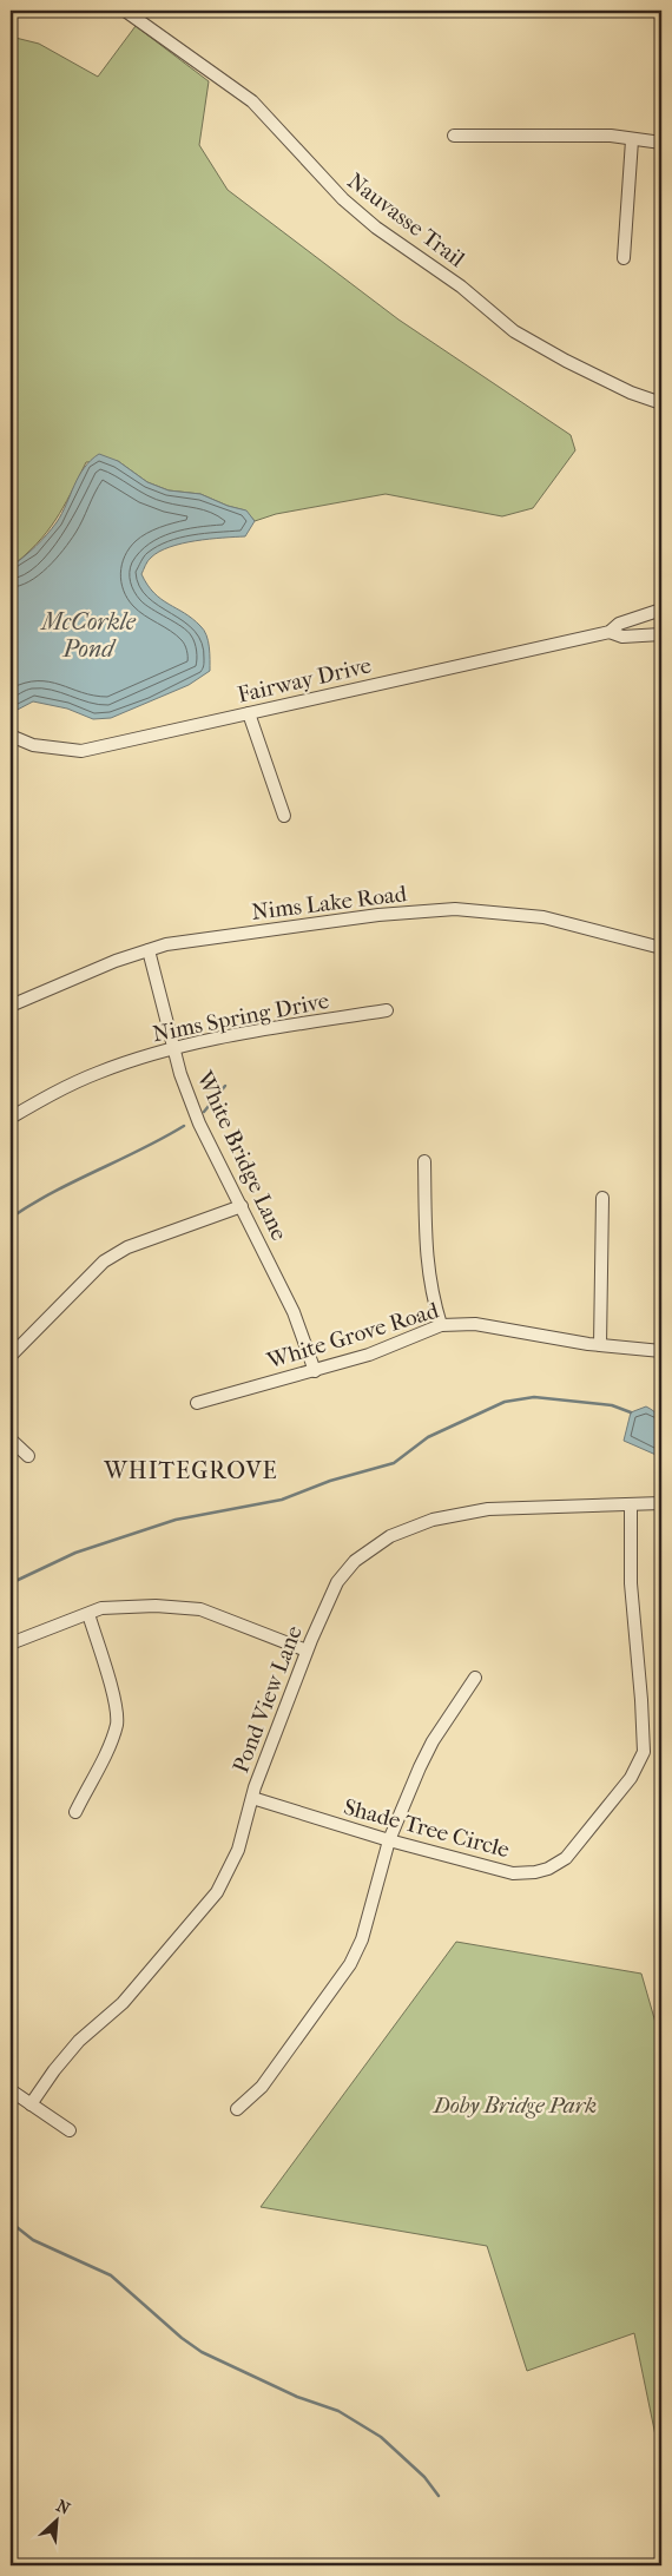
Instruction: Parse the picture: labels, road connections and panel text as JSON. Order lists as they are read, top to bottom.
{
  "streets": {
    "street": [
      "Nauvasse Trail",
      "Fairway Drive",
      "Nims Lake Road",
      "Nims Spring Drive",
      "White Bridge Lane",
      "White Grove Road",
      "Pond View Lane",
      "Shade Tree Circle"
    ]
  },
  "crossings": [
    ["Nims Lake Road", "White Bridge Lane"],
    ["Nims Spring Drive", "White Bridge Lane"],
    ["White Bridge Lane", "White Grove Road"],
    ["Pond View Lane", "Shade Tree Circle"]
  ],
  "districts": ["WHITEGROVE"],
  "water": ["McCorkle Pond"],
  "parks": ["Doby Bridge Park"],
  "north": "top right"
}
